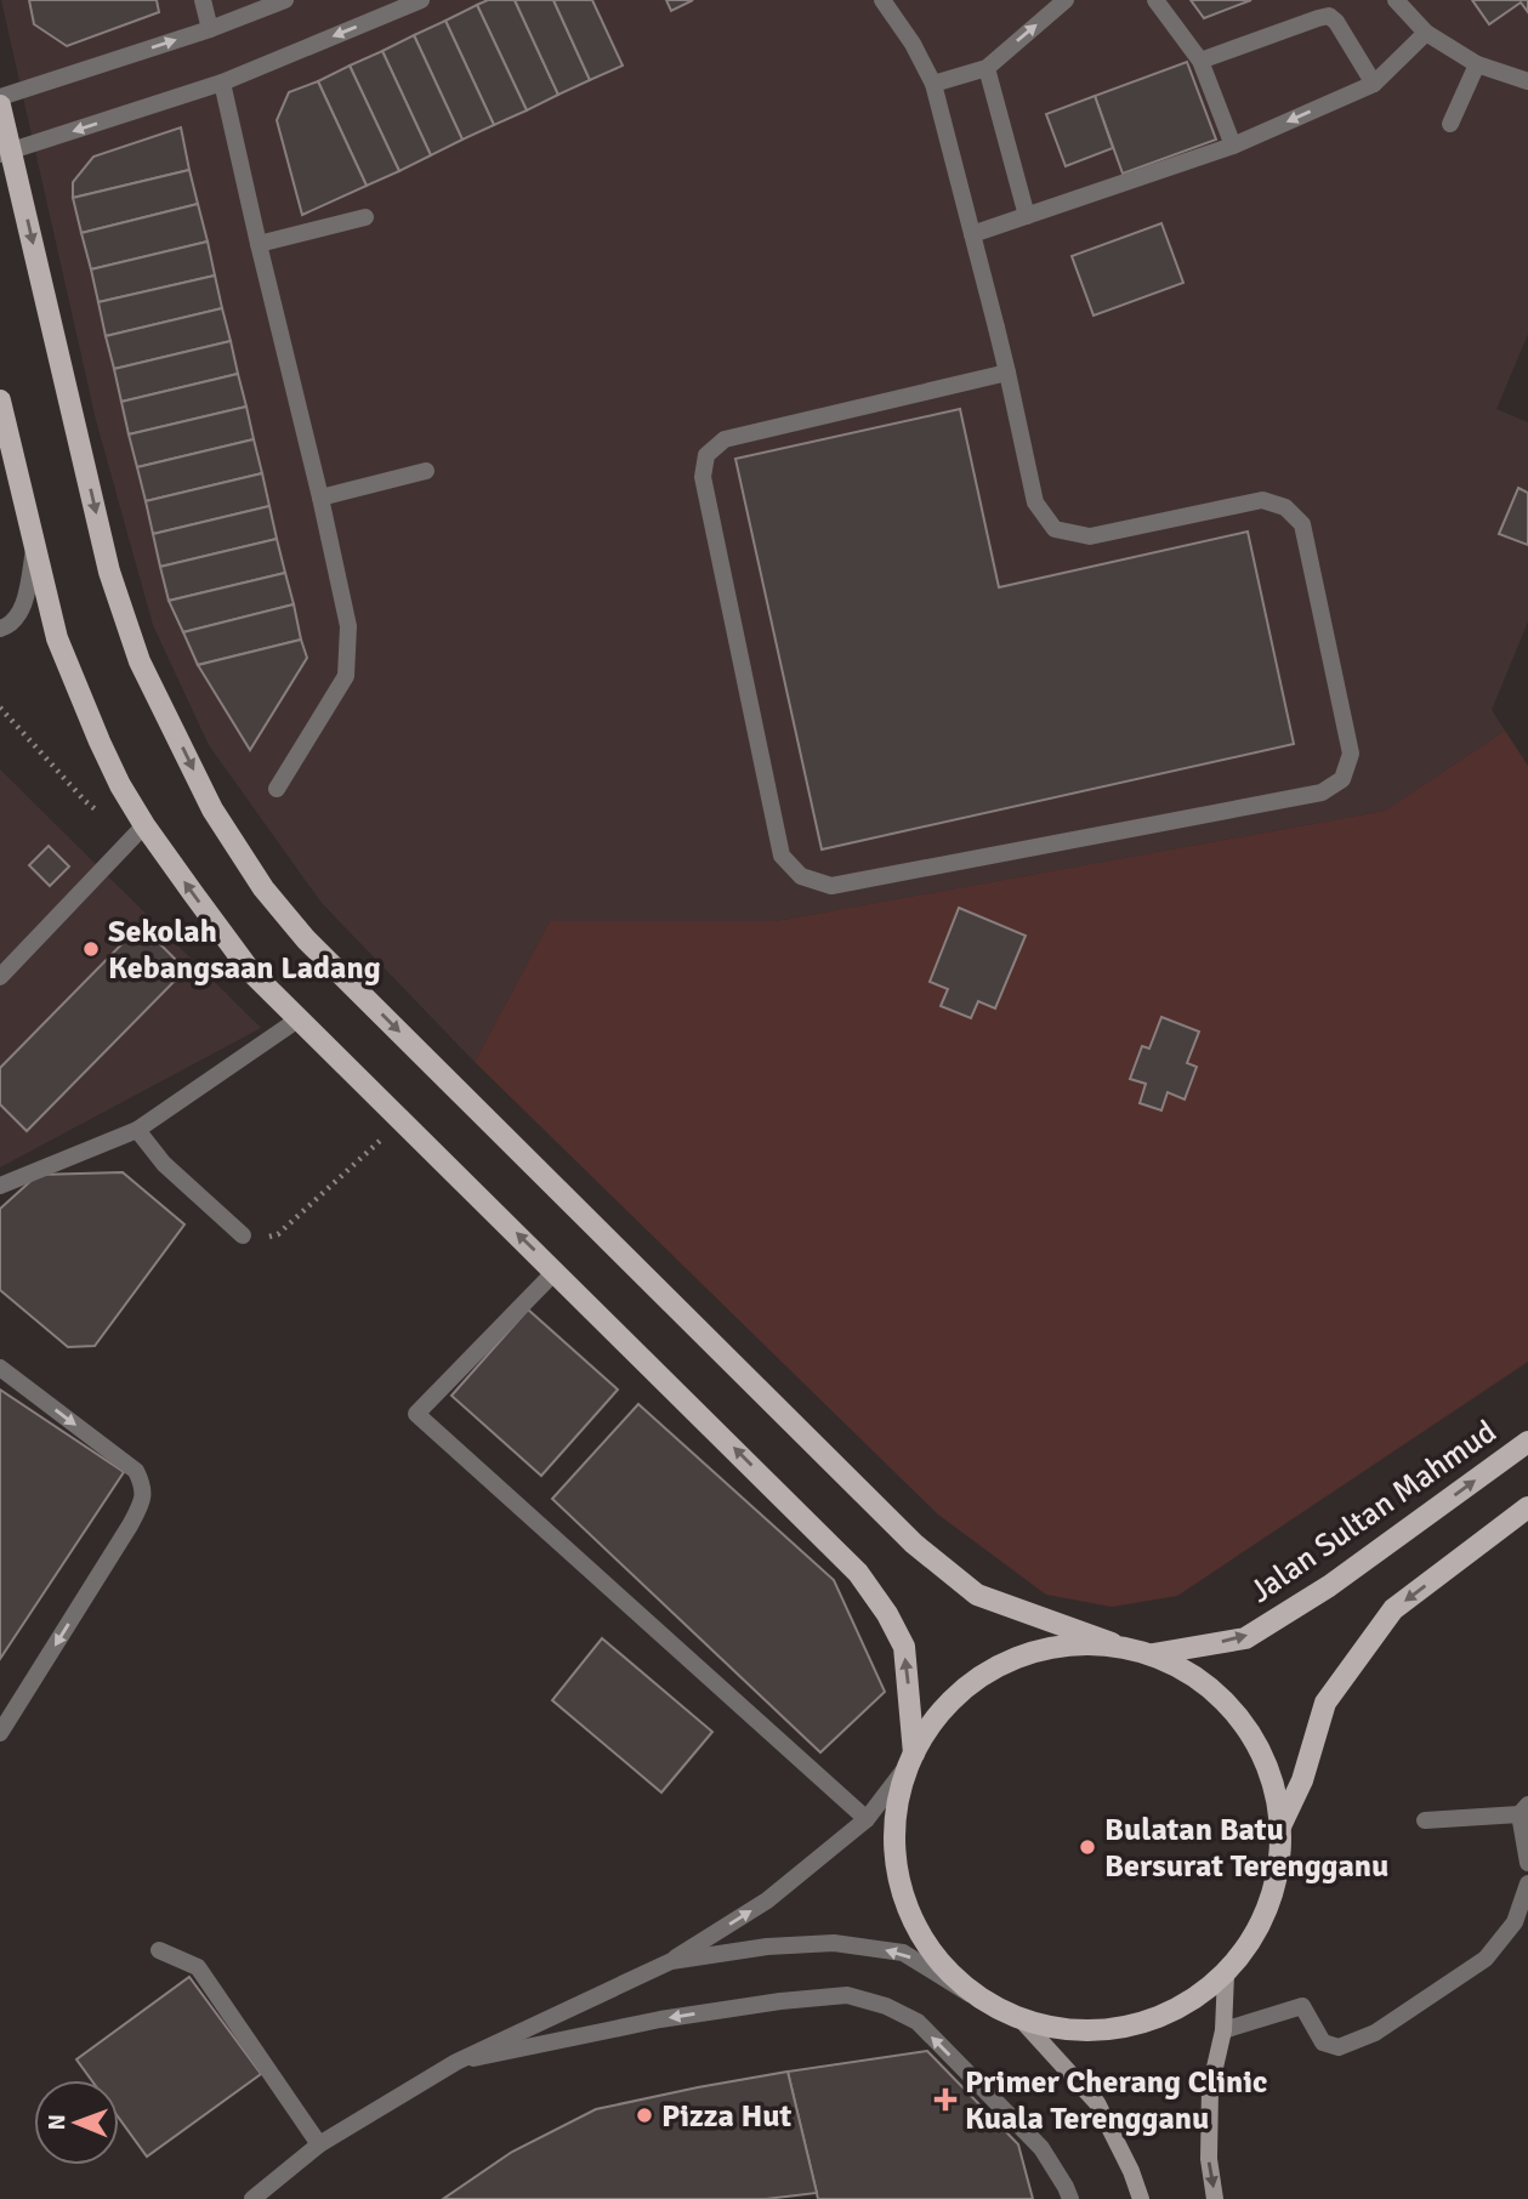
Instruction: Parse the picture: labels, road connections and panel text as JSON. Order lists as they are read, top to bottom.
{
  "streets": {
    "main road": ["Jalan Sultan Mahmud"]
  },
  "one_way": ["Jalan Sultan Mahmud"],
  "places": {
    "other": ["Sekolah Kebangsaan Ladang", "Bulatan Batu Bersurat Terengganu", "Pizza Hut"],
    "health": ["Primer Cherang Clinic Kuala Terengganu"]
  },
  "north": "left"
}
